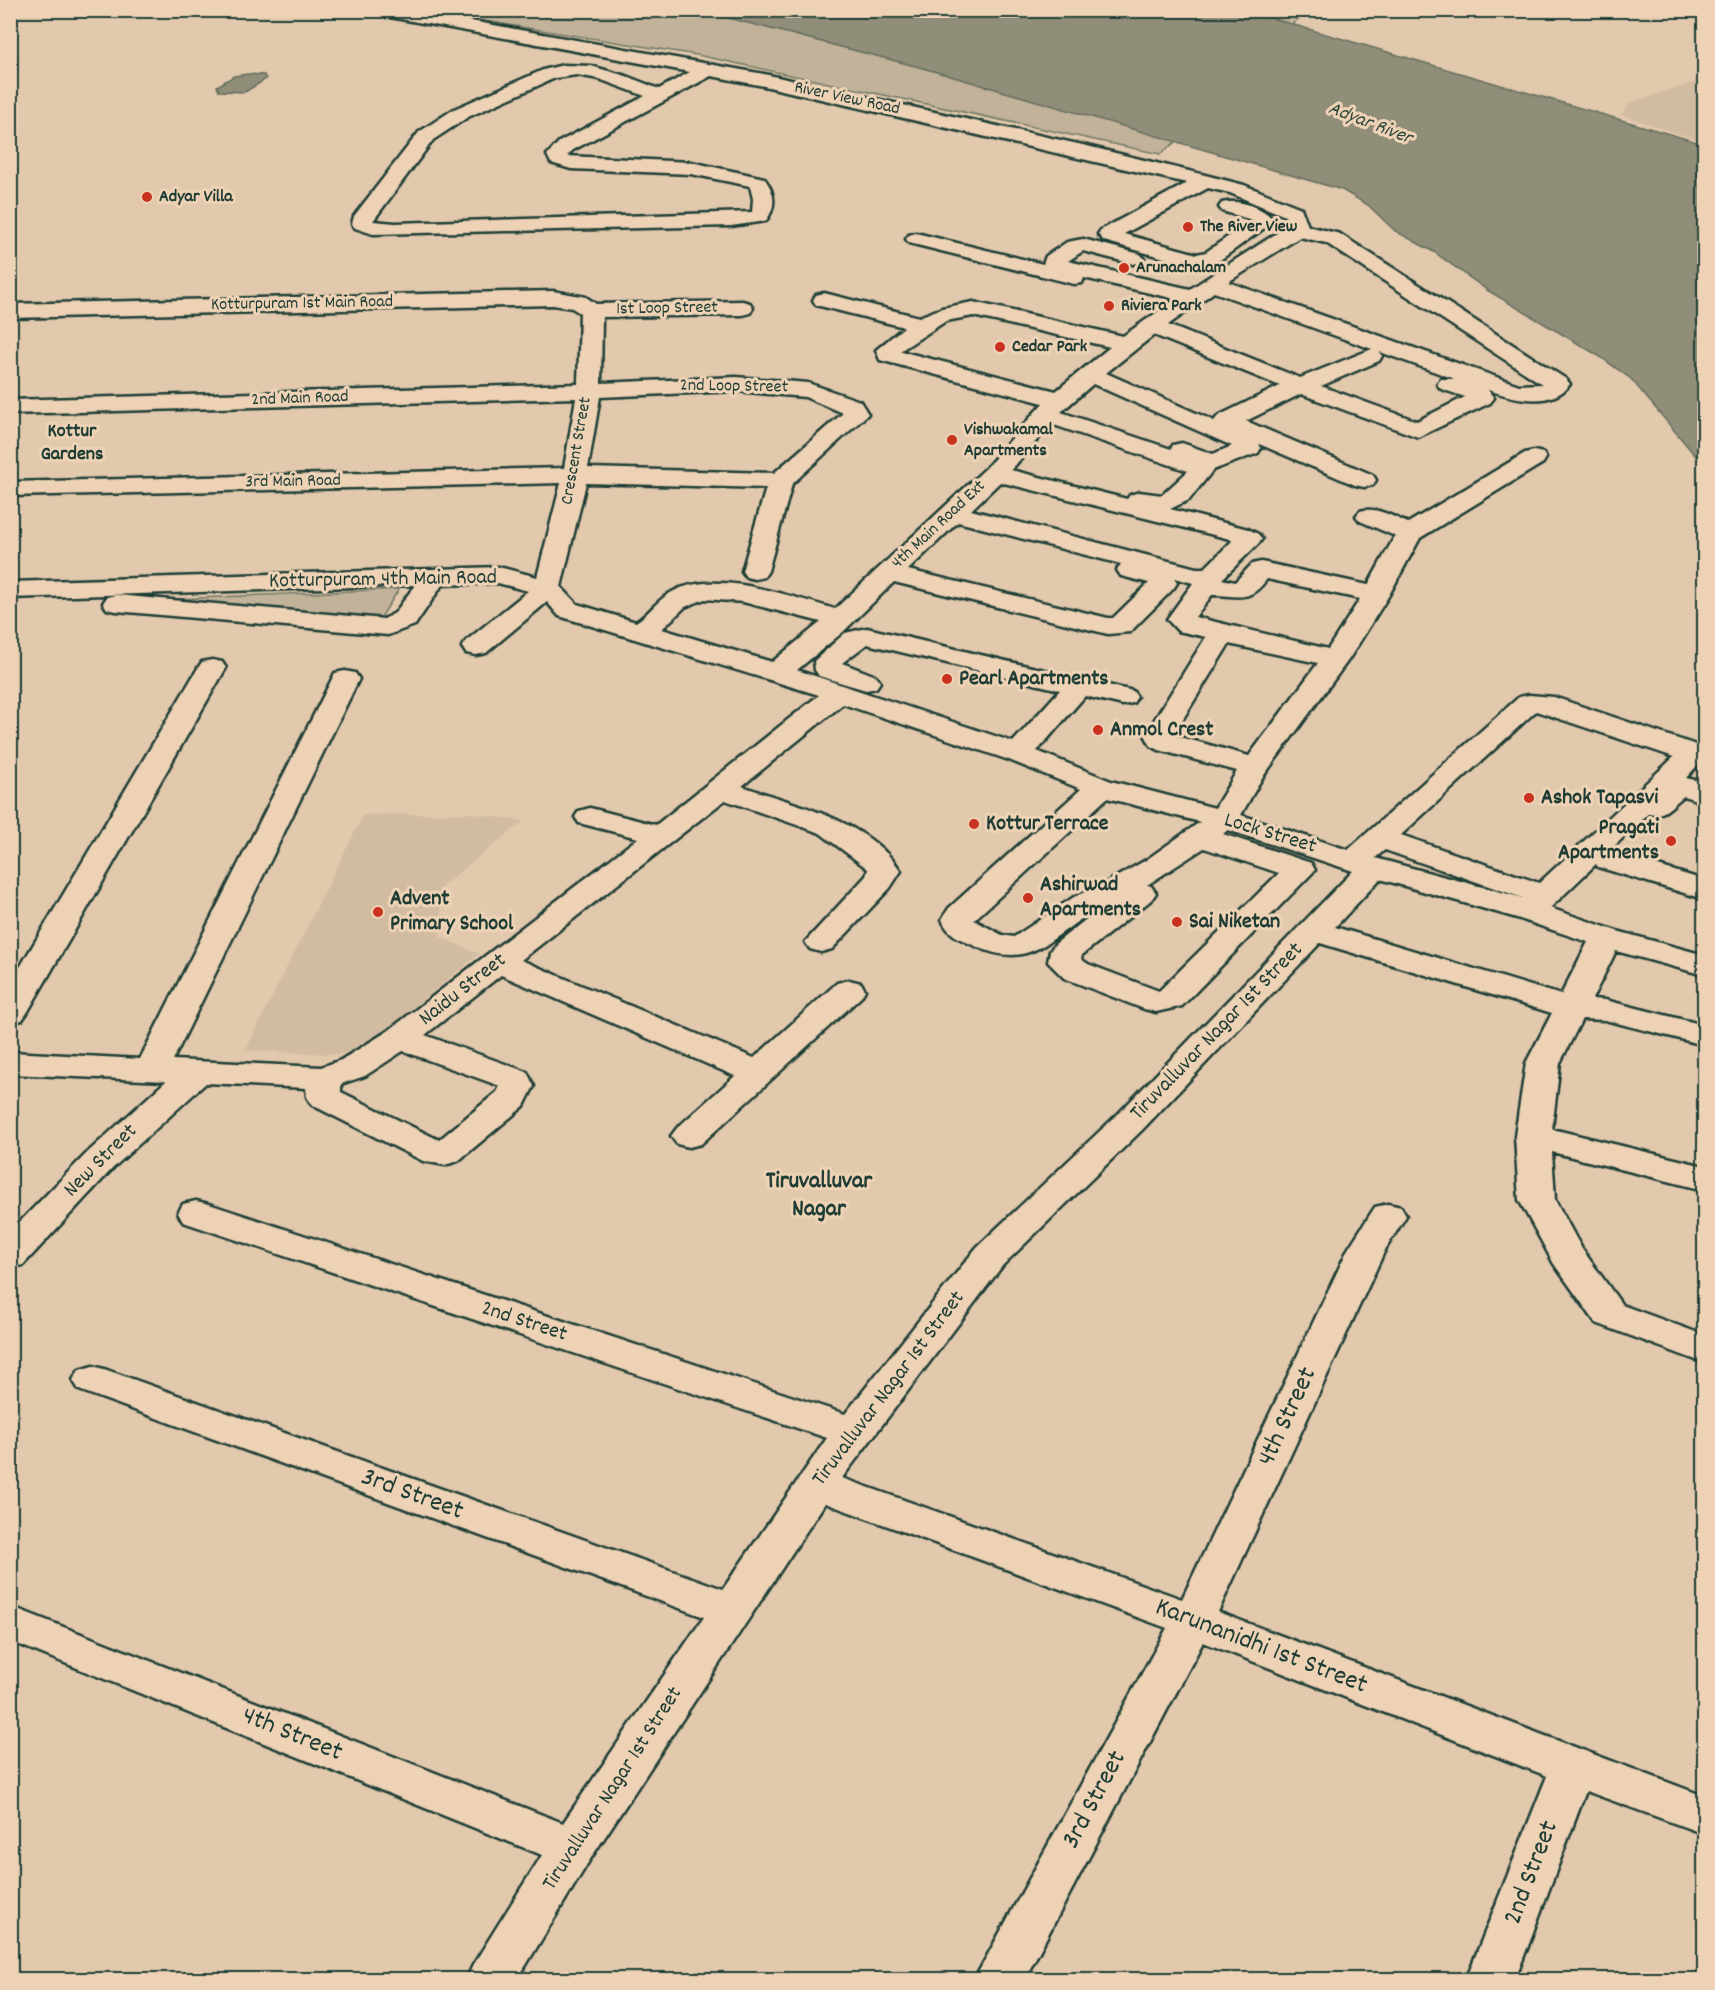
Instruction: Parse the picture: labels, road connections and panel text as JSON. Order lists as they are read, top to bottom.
{
  "streets": {
    "street": [
      "River View Road",
      "Kotturpuram 1st Main Road",
      "1st Loop Street",
      "2nd Loop Street",
      "2nd Main Road",
      "Crescent Street",
      "3rd Main Road",
      "4th Main Road Ext",
      "Kotturpuram 4th Main Road",
      "Lock Street",
      "Naidu Street",
      "Tiruvalluvar Nagar 1st Street",
      "New Street",
      "2nd Street",
      "4th Street",
      "3rd Street",
      "Karunanidhi 1st Street"
    ]
  },
  "crossings": [
    ["River View Road", "4th Main Road Ext"],
    ["Kotturpuram 1st Main Road", "1st Loop Street"],
    ["Kotturpuram 1st Main Road", "Crescent Street"],
    ["1st Loop Street", "Crescent Street"],
    ["2nd Loop Street", "2nd Main Road"],
    ["2nd Loop Street", "Crescent Street"],
    ["2nd Loop Street", "3rd Main Road"],
    ["2nd Main Road", "Crescent Street"],
    ["Crescent Street", "3rd Main Road"],
    ["Crescent Street", "Kotturpuram 4th Main Road"],
    ["Lock Street", "Naidu Street"],
    ["Lock Street", "Tiruvalluvar Nagar 1st Street"],
    ["Naidu Street", "New Street"],
    ["Tiruvalluvar Nagar 1st Street", "2nd Street"],
    ["Tiruvalluvar Nagar 1st Street", "4th Street"],
    ["Tiruvalluvar Nagar 1st Street", "3rd Street"],
    ["Tiruvalluvar Nagar 1st Street", "Karunanidhi 1st Street"],
    ["2nd Street", "Karunanidhi 1st Street"],
    ["4th Street", "3rd Street"],
    ["4th Street", "Karunanidhi 1st Street"],
    ["3rd Street", "Karunanidhi 1st Street"]
  ],
  "districts": ["Kottur Gardens", "Tiruvalluvar Nagar"],
  "water": ["Adyar River"],
  "places": [
    "Adyar Villa",
    "The River View",
    "Arunachalam",
    "Riviera Park",
    "Cedar Park",
    "Vishwakamal Apartments",
    "Pearl Apartments",
    "Anmol Crest",
    "Ashok Tapasvi",
    "Kottur Terrace",
    "Pragati Apartments",
    "Ashirwad Apartments",
    "Advent Primary School",
    "Sai Niketan"
  ]
}
